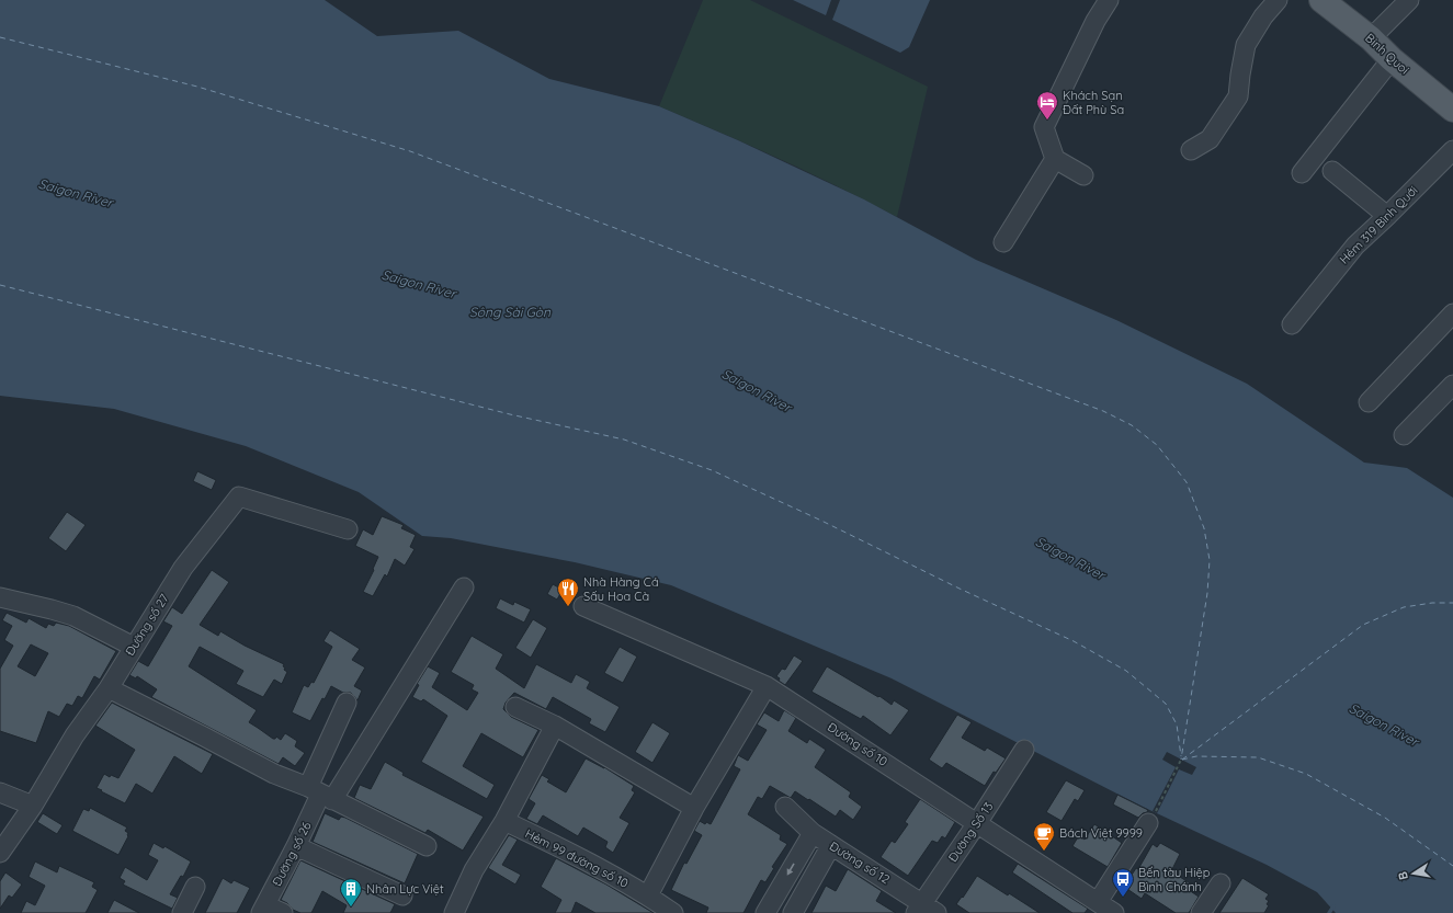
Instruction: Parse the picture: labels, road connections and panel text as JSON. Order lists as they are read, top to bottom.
{
  "streets": {
    "main road": ["Binh Quoi"],
    "street": [
      "Hẻm 319 Bình Quới",
      "Đường số 27",
      "Đường số 10",
      "Đường Số 13",
      "Đường số 26",
      "Hẻm 99 đường số 10",
      "Đường số 12"
    ]
  },
  "crossings": [
    ["Đường số 10", "Đường Số 13"],
    ["Đường Số 13", "Đường số 12"]
  ],
  "water": ["Saigon River", "Sông Sài Gòn"],
  "places": {
    "hotel": ["Khách Sạn Đất Phù Sa"],
    "restaurant": ["Nhà Hàng Cá Sấu Hoa Cà"],
    "cafe": ["Bách Việt 9999"],
    "bus stop": ["Bến tàu Hiệp Bình Chánh"],
    "building": ["Nhân Lực Việt"]
  },
  "north": "left"
}
